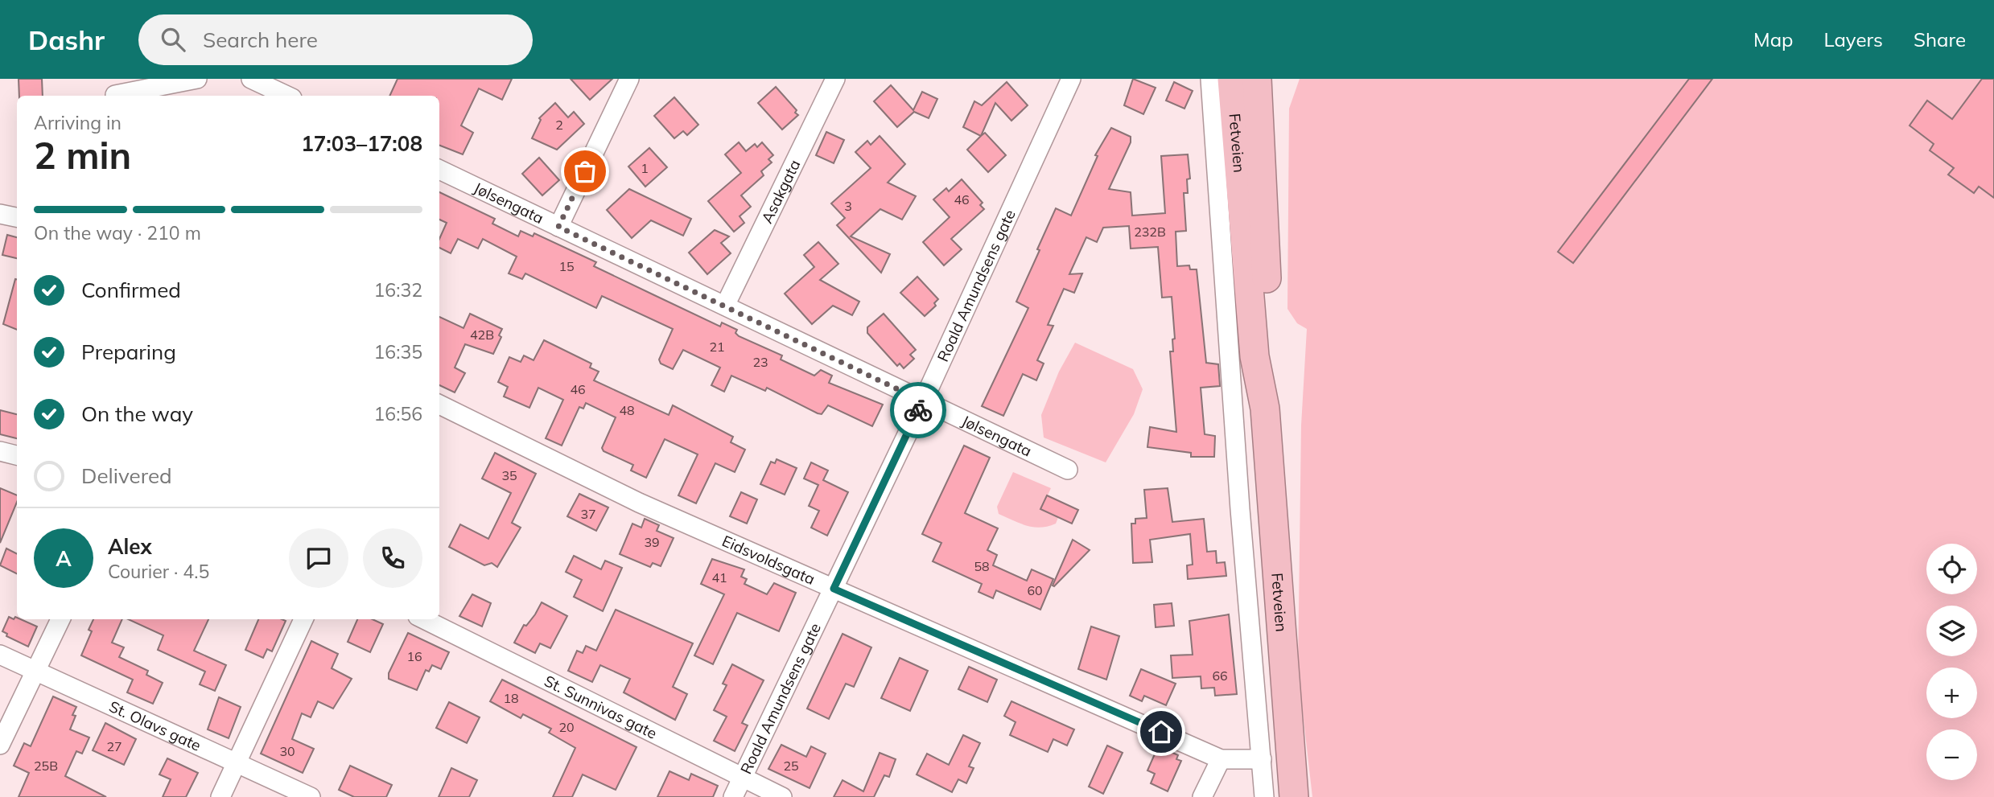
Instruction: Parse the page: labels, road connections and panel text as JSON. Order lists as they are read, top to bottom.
{
  "streets": {
    "highway": ["Fetveien"],
    "street": [
      "Asakgata",
      "Jølsengata",
      "Roald Amundsens gate",
      "Eidsvoldsgata",
      "St. Sunnivas gate",
      "St. Olavs gate"
    ]
  },
  "crossings": [
    ["Asakgata", "Jølsengata"],
    ["Jølsengata", "Roald Amundsens gate"],
    ["Roald Amundsens gate", "Eidsvoldsgata"],
    ["Roald Amundsens gate", "St. Sunnivas gate"]
  ],
  "house_numbers": [
    "2",
    "1",
    "46",
    "3",
    "232B",
    "15",
    "42B",
    "21",
    "23",
    "46",
    "48",
    "35",
    "37",
    "39",
    "58",
    "41",
    "60",
    "16",
    "66",
    "18",
    "20",
    "27",
    "30",
    "25B",
    "25"
  ],
  "page": {
    "header": "Dashr",
    "search": "Search here",
    "nav": ["Map", "Layers", "Share"],
    "heading": ["2 min", "Arriving in", "17:03–17:08"],
    "panel": ["Alex", "Courier · 4.5"],
    "bar": "On the way · 210 m",
    "list": [
      ["Confirmed", "16:32"],
      ["Preparing", "16:35"],
      ["On the way", "16:56"],
      "Delivered"
    ],
    "round": "A",
    "map_buttons": ["+", "−"]
  }
}
